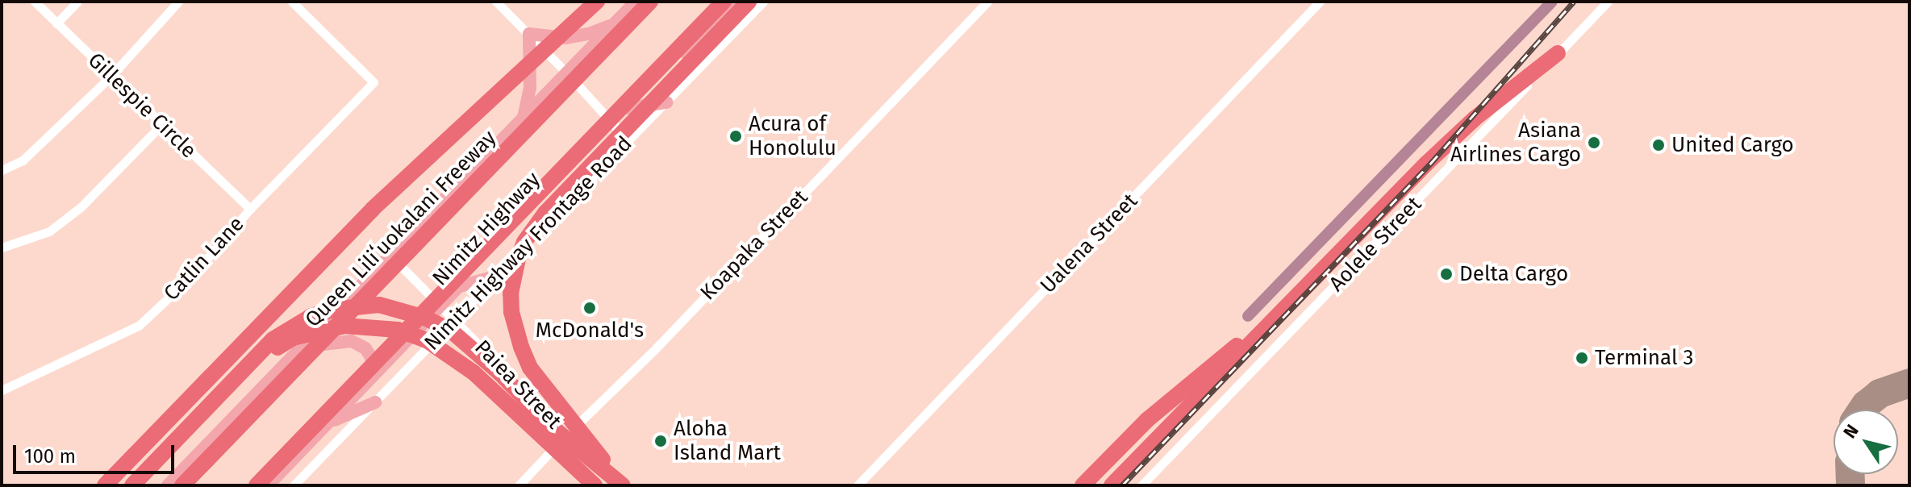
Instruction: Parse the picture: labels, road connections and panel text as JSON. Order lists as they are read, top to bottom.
{
  "streets": {
    "highway": ["Queen Liliʻuokalani Freeway"],
    "main road": ["Nimitz Highway"],
    "street": [
      "Gillespie Circle",
      "Nimitz Highway Frontage Road",
      "Ualena Street",
      "Aolele Street",
      "Koapaka Street",
      "Catlin Lane",
      "Paiea Street"
    ]
  },
  "crossings": [
    ["Gillespie Circle", "Catlin Lane"],
    ["Nimitz Highway", "Paiea Street"],
    ["Nimitz Highway Frontage Road", "Paiea Street"],
    ["Koapaka Street", "Paiea Street"]
  ],
  "places": [
    "Acura of Honolulu",
    "Asiana Airlines Cargo",
    "United Cargo",
    "Delta Cargo",
    "McDonald's",
    "Terminal 3",
    "Aloha Island Mart"
  ],
  "scale_bar": "100 m",
  "north": "top left"
}
